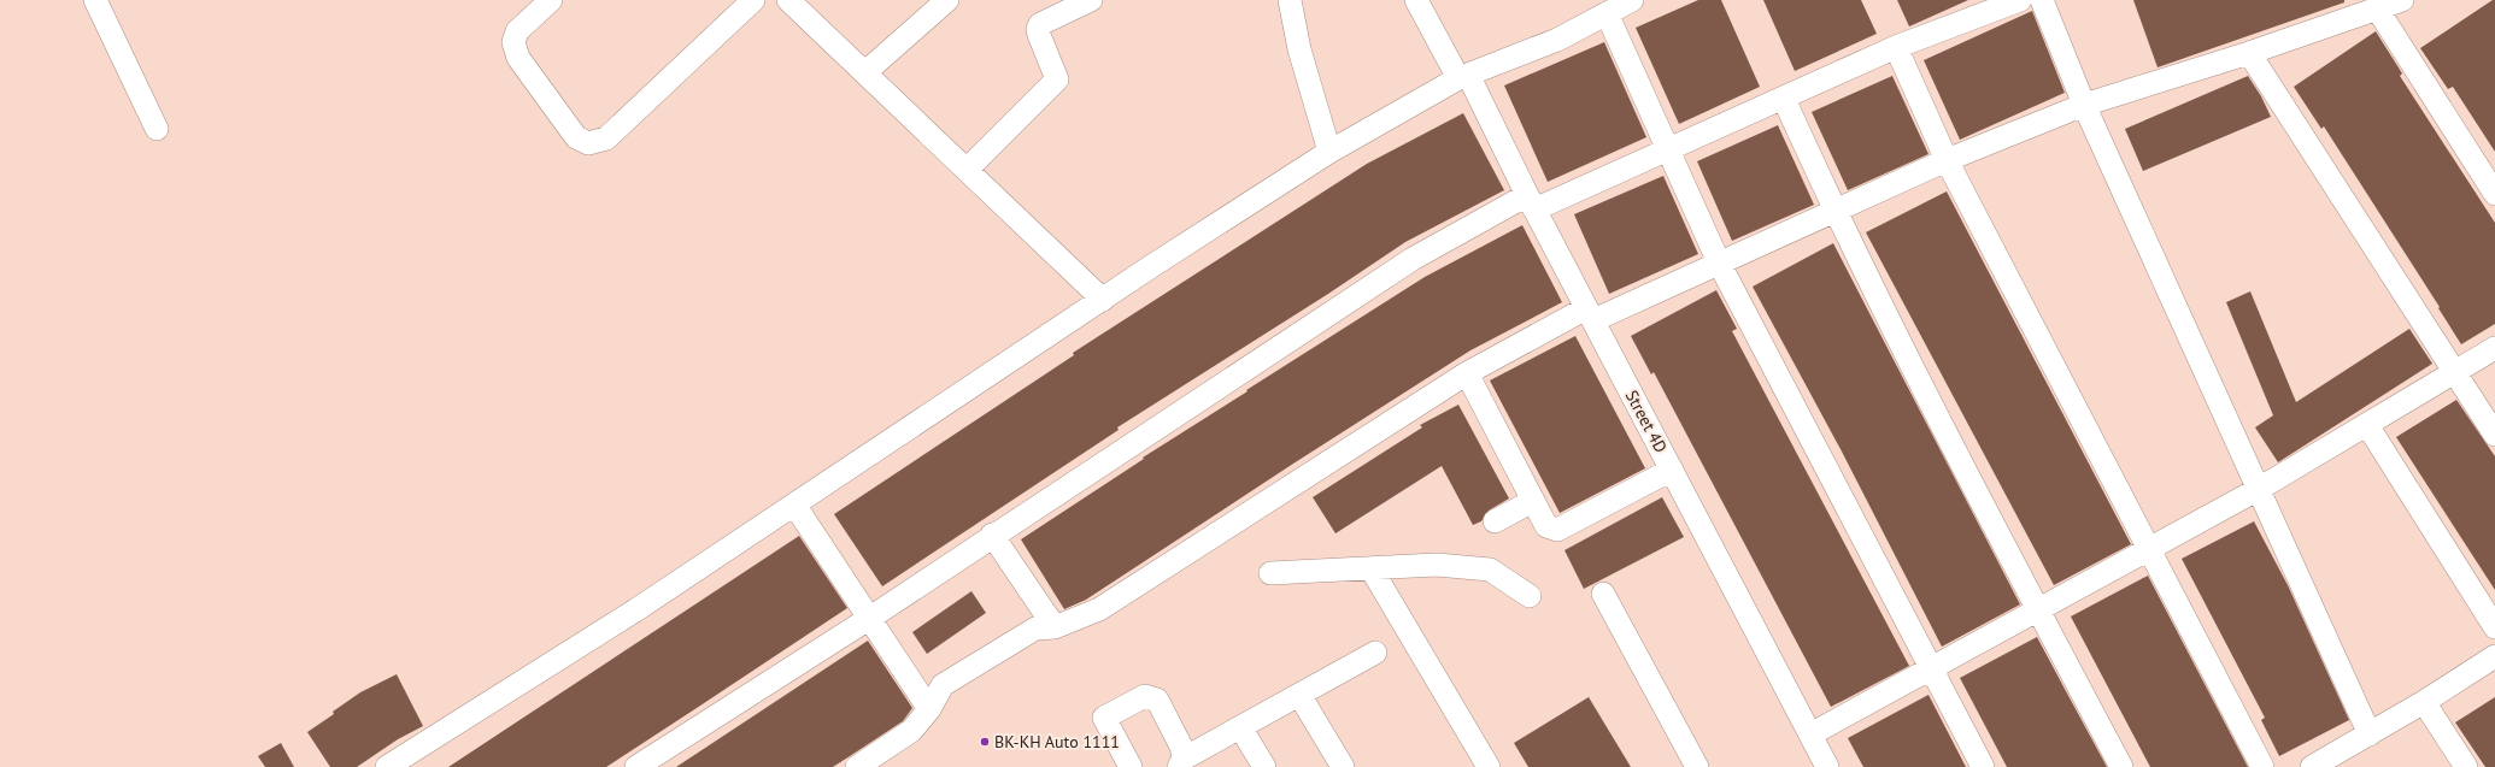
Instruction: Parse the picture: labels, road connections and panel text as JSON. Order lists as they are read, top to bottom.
{
  "streets": {
    "street": ["Street 4D"]
  },
  "places": ["BK-KH Auto 1111"]
}
